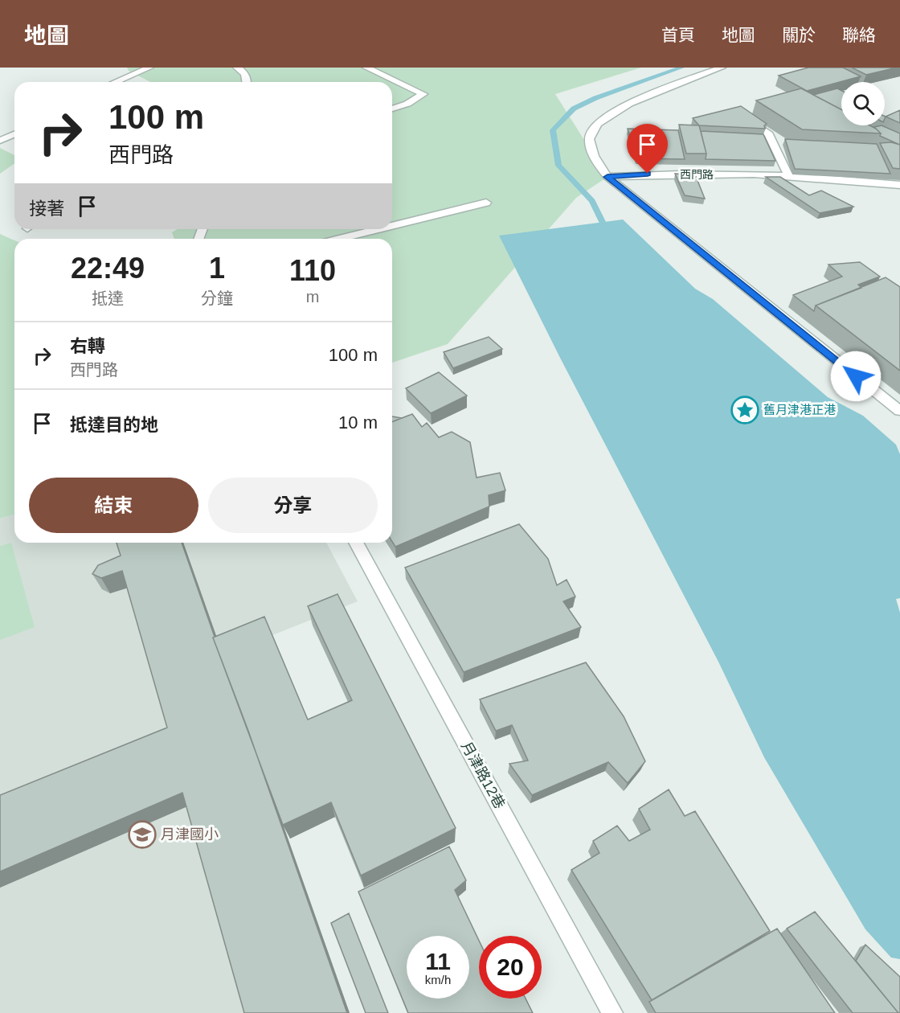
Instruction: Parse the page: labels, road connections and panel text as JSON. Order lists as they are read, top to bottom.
{
  "streets": {
    "lane": ["西門路", "月津路12巷"]
  },
  "places": {
    "place": ["舊月津港正港"],
    "school or university": ["月津國小"]
  },
  "page": {
    "header": "地圖",
    "nav": [
      "首頁",
      "地圖",
      "關於",
      "聯絡"
    ],
    "turn": ["100 m", "西門路"],
    "then": "接著",
    "eta": [
      "22:49",
      "抵達",
      "1",
      "分鐘",
      "110",
      "m"
    ],
    "list": [
      {
        "name": "右轉",
        "note": "西門路",
        "value": "100 m"
      },
      {
        "name": "抵達目的地",
        "value": "10 m"
      }
    ],
    "buttons": ["結束", "分享"],
    "speed": "11 km/h",
    "limit": "20"
  }
}
